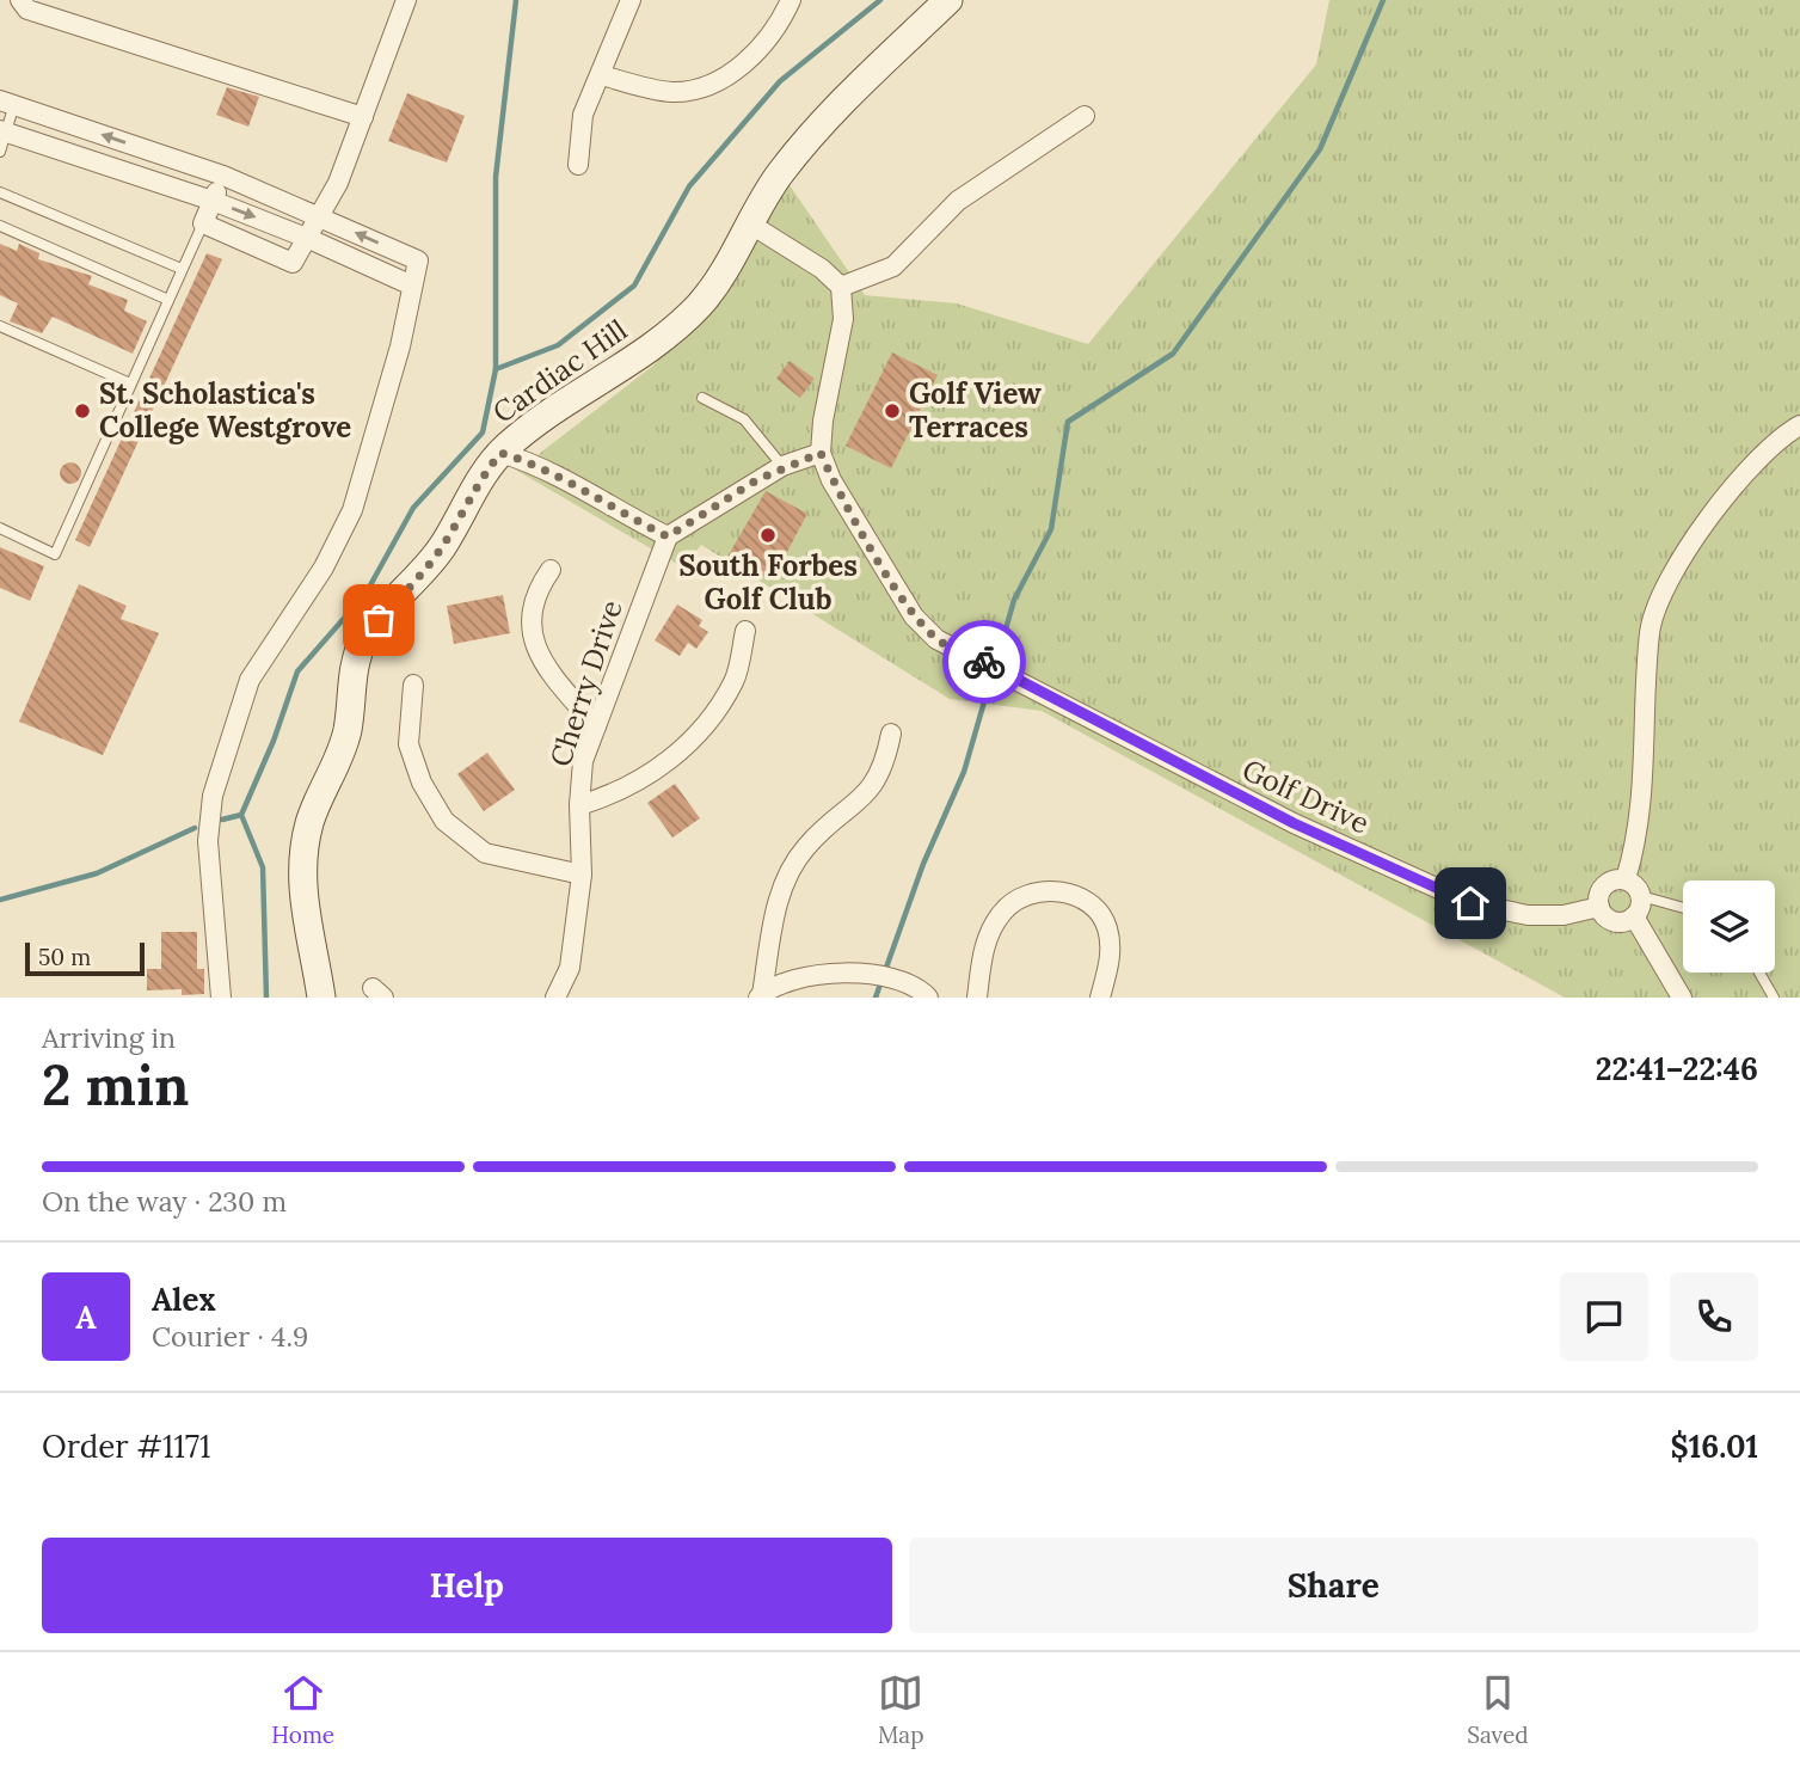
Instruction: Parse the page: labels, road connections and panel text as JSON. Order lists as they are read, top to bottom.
{
  "streets": {
    "main road": ["Cardiac Hill"],
    "street": ["Cherry Drive", "Golf Drive"]
  },
  "places": ["St. Scholastica's College Westgrove", "Golf View Terraces", "South Forbes Golf Club"],
  "scale_bar": "50 m",
  "page": {
    "scale": "50 m",
    "heading": ["2 min", "Arriving in", "22:41–22:46"],
    "panel": [
      "Alex",
      "Courier · 4.9",
      "Order #1171",
      "$16.01"
    ],
    "bar": "On the way · 230 m",
    "round": "A",
    "buttons": ["Help", "Share"],
    "tabs": ["Home", "Map", "Saved"]
  }
}
